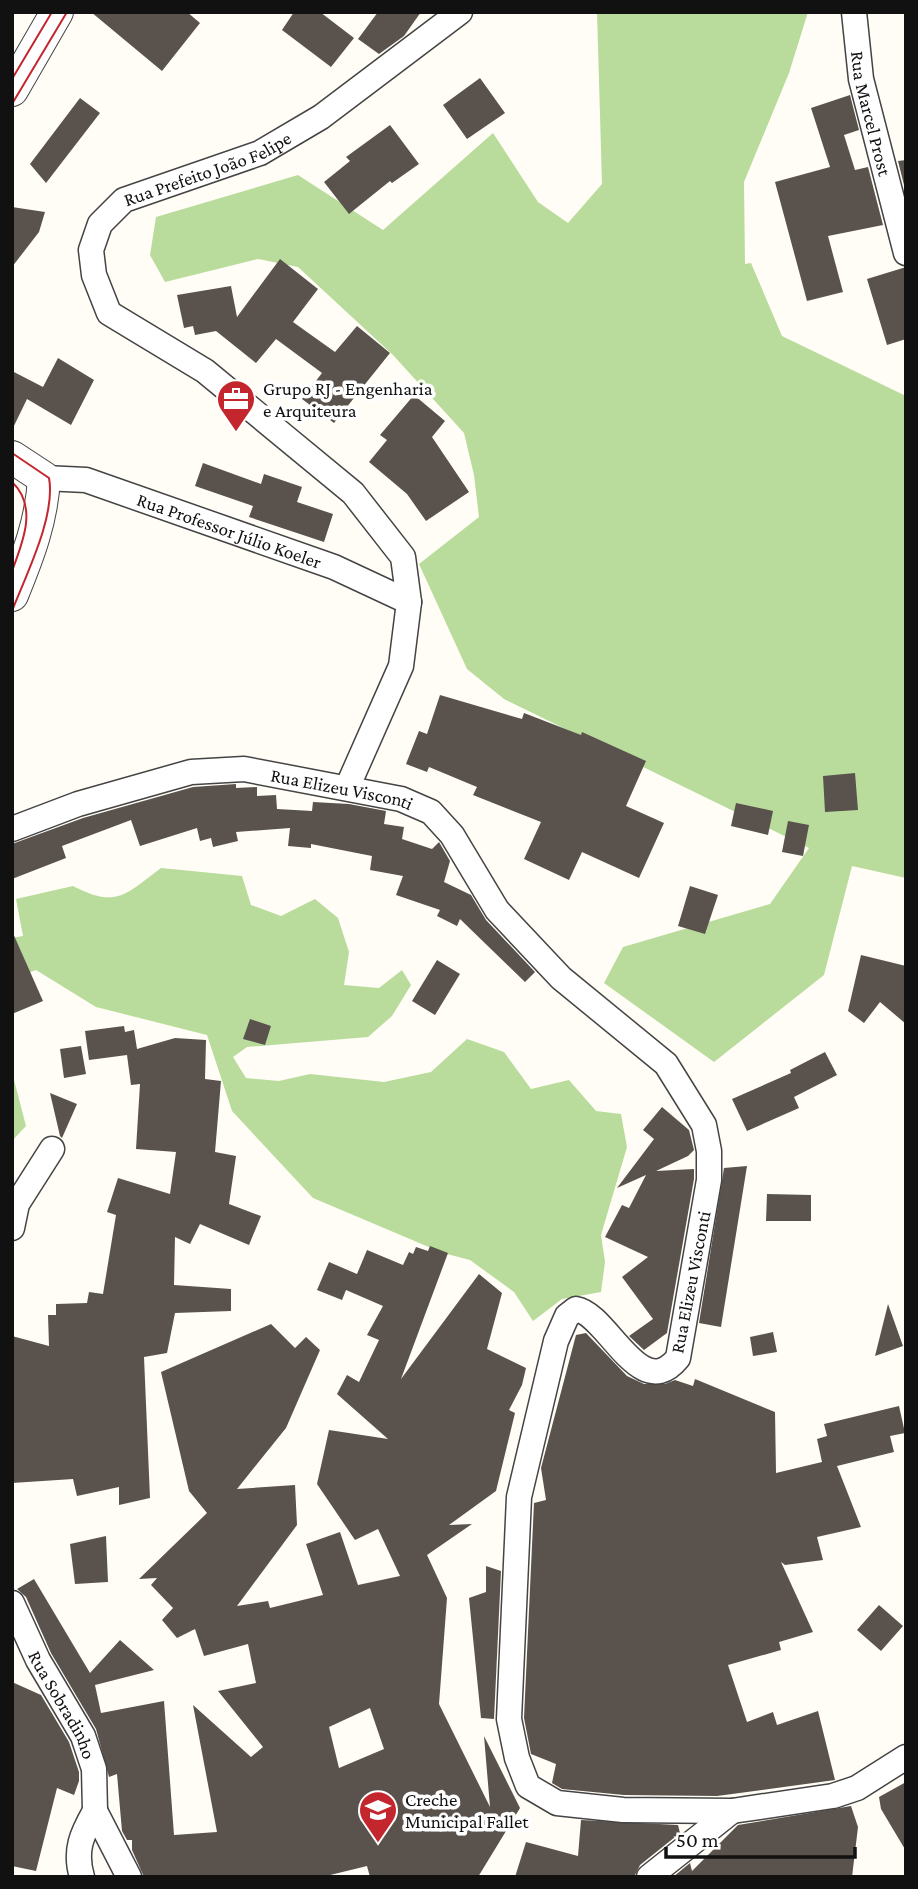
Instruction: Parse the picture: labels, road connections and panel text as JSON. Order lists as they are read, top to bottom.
{
  "streets": {
    "street": [
      "Rua Marcel Prost",
      "Rua Prefeito João Felipe",
      "Rua Professor Júlio Koeler",
      "Rua Elizeu Visconti",
      "Rua Sobradinho"
    ]
  },
  "crossings": [
    ["Rua Prefeito João Felipe", "Rua Professor Júlio Koeler"],
    ["Rua Prefeito João Felipe", "Rua Elizeu Visconti"]
  ],
  "places": {
    "office": ["Grupo RJ - Engenharia e Arquiteura"],
    "school or university": ["Creche Municipal Fallet"]
  },
  "scale_bar": "50 m"
}
